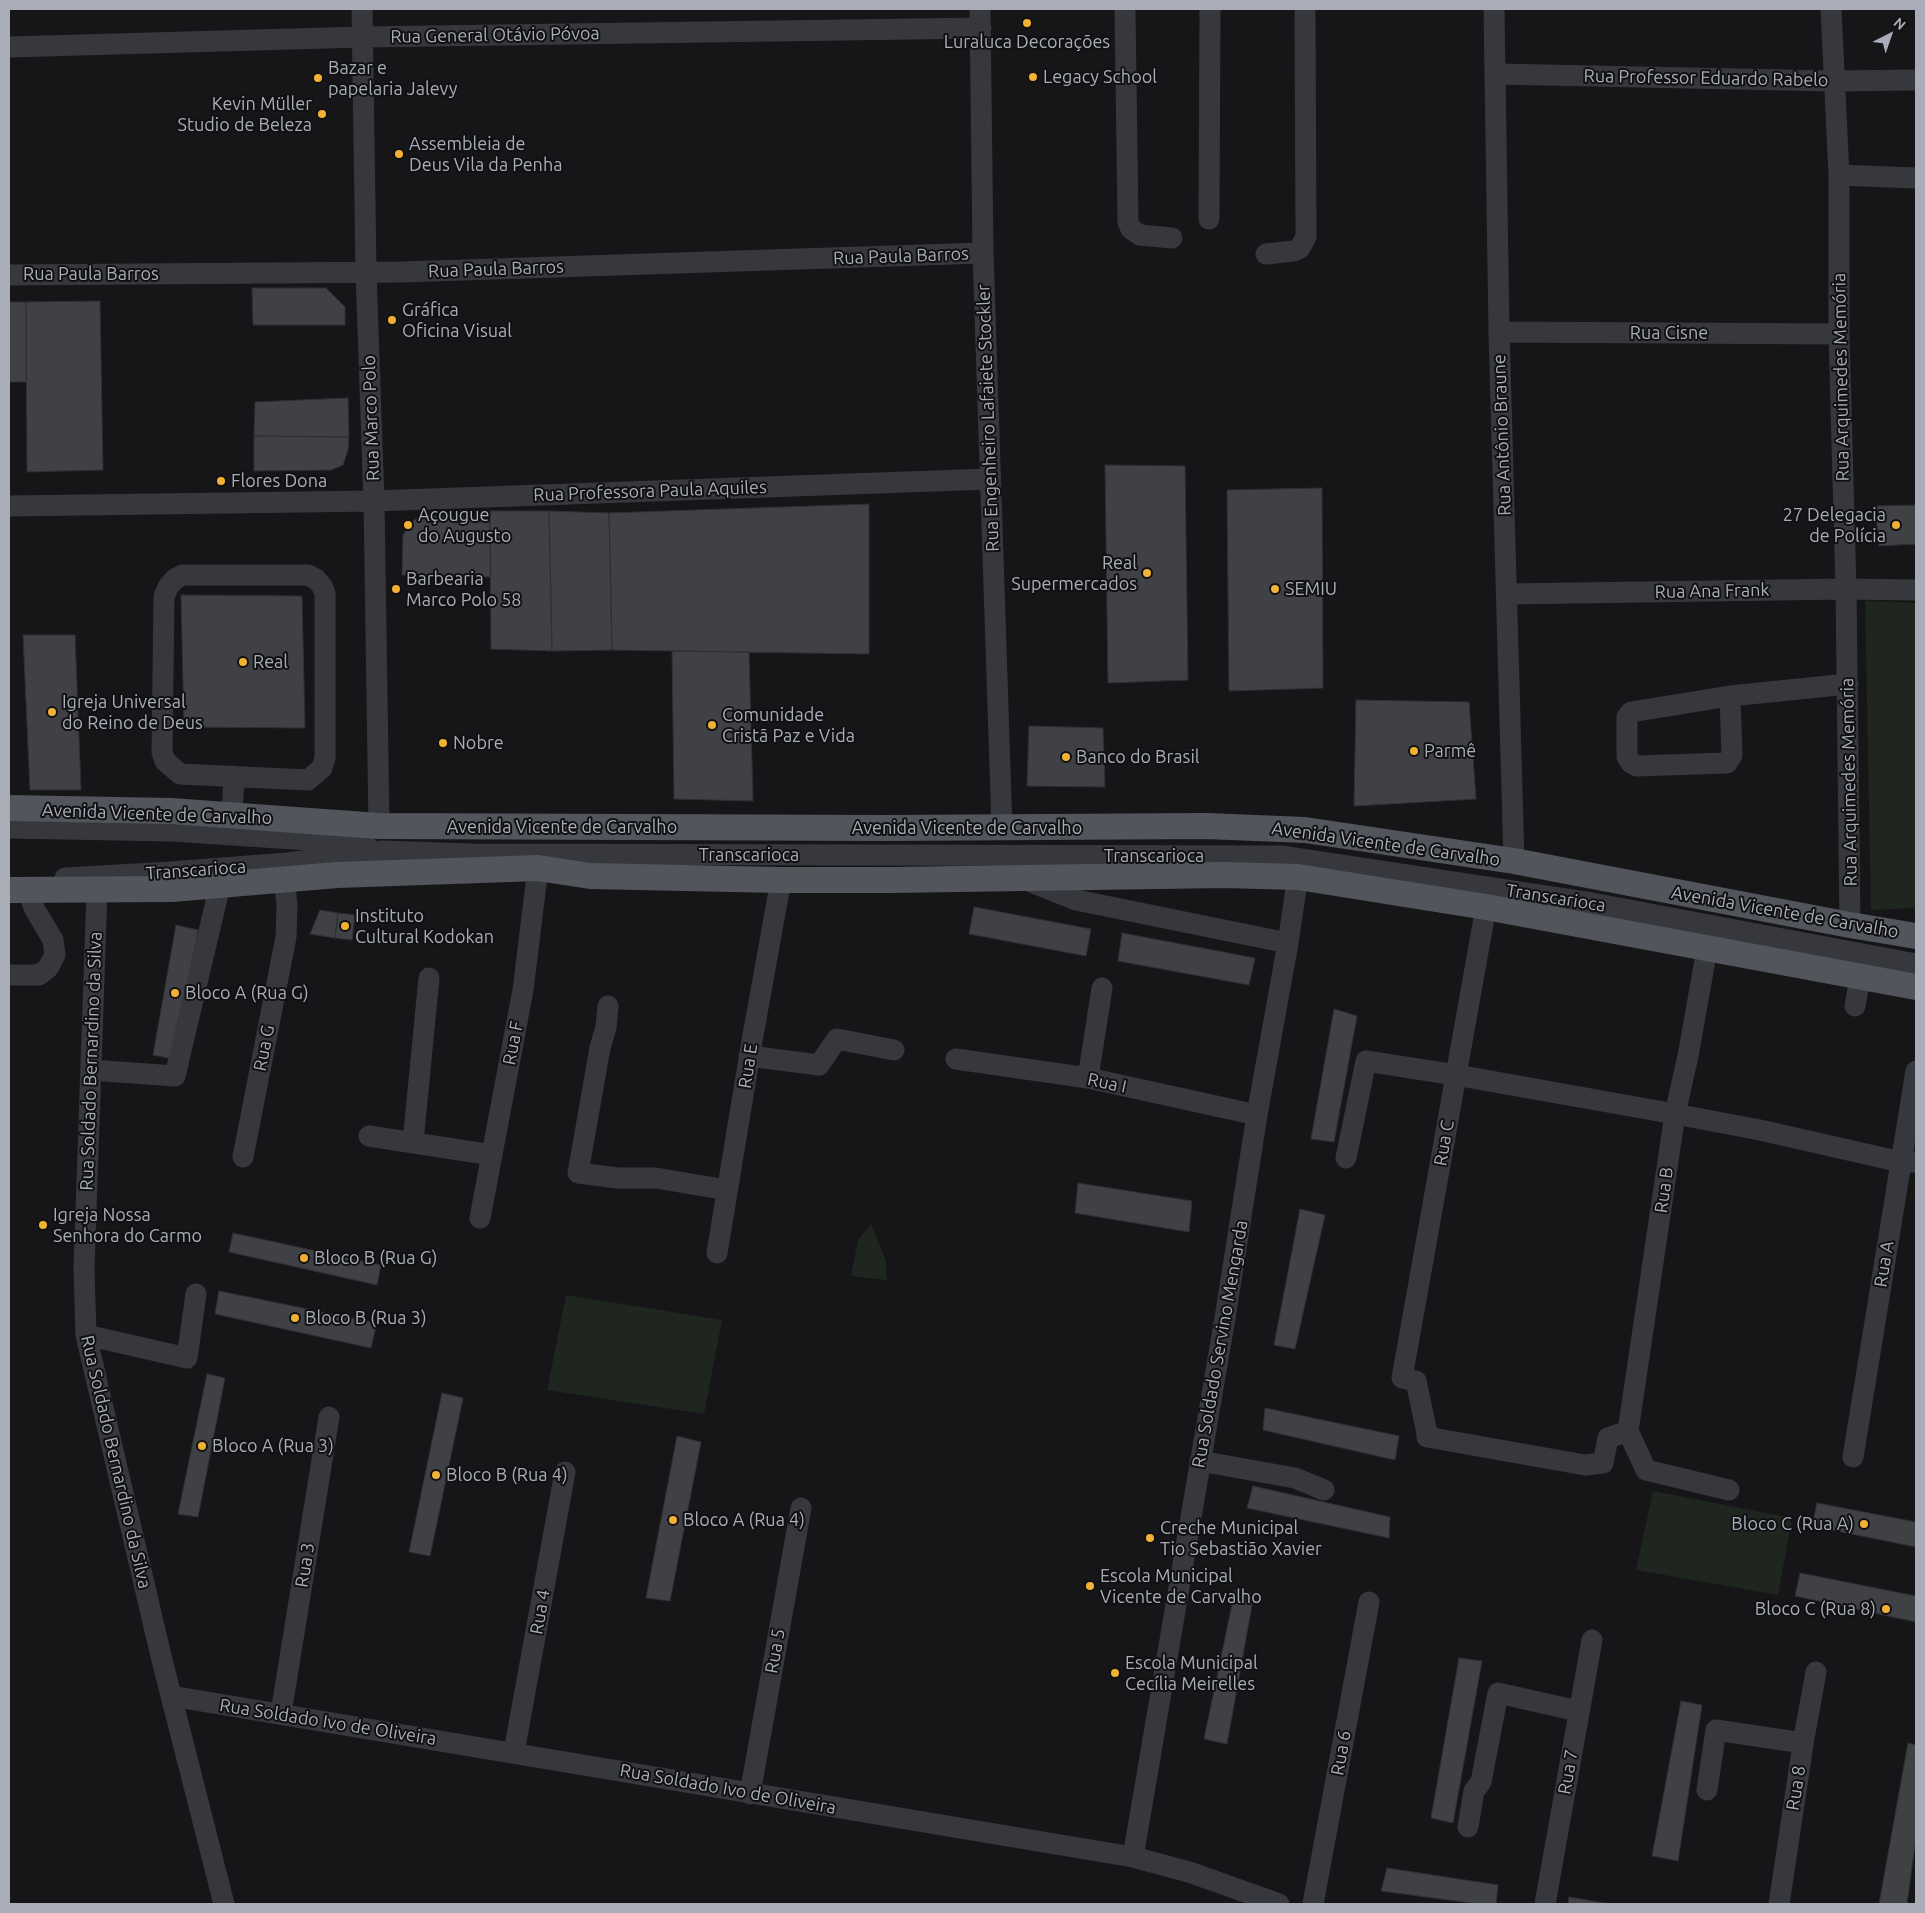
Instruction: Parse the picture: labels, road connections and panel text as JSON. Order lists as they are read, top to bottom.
{
  "streets": {
    "main road": ["Avenida Vicente de Carvalho"],
    "street": [
      "Rua General Otávio Póvoa",
      "Rua Professor Eduardo Rabelo",
      "Rua Paula Barros",
      "Rua Cisne",
      "Rua Arquimedes Memória",
      "Rua Marco Polo",
      "Rua Engenheiro Lafaiete Stockler",
      "Rua Antônio Braune",
      "Rua Professora Paula Aquiles",
      "Rua Ana Frank",
      "Transcarioca",
      "Rua F",
      "Rua G",
      "Rua Soldado Bernardino da Silva",
      "Rua E",
      "Rua I",
      "Rua C",
      "Rua B",
      "Rua A",
      "Rua Soldado Servino Mengarda",
      "Rua 3",
      "Rua 4",
      "Rua 5",
      "Rua Soldado Ivo de Oliveira",
      "Rua 6",
      "Rua 7",
      "Rua 8"
    ]
  },
  "crossings": [
    ["Rua General Otávio Póvoa", "Rua Marco Polo"],
    ["Rua General Otávio Póvoa", "Rua Engenheiro Lafaiete Stockler"],
    ["Rua Professor Eduardo Rabelo", "Rua Arquimedes Memória"],
    ["Rua Professor Eduardo Rabelo", "Rua Antônio Braune"],
    ["Rua Paula Barros", "Rua Marco Polo"],
    ["Rua Paula Barros", "Rua Engenheiro Lafaiete Stockler"],
    ["Rua Cisne", "Rua Arquimedes Memória"],
    ["Rua Cisne", "Rua Antônio Braune"],
    ["Rua Arquimedes Memória", "Rua Ana Frank"],
    ["Rua Arquimedes Memória", "Avenida Vicente de Carvalho"],
    ["Rua Marco Polo", "Rua Professora Paula Aquiles"],
    ["Rua Marco Polo", "Avenida Vicente de Carvalho"],
    ["Rua Marco Polo", "Transcarioca"],
    ["Rua Engenheiro Lafaiete Stockler", "Rua Professora Paula Aquiles"],
    ["Rua Engenheiro Lafaiete Stockler", "Avenida Vicente de Carvalho"],
    ["Rua Antônio Braune", "Rua Ana Frank"],
    ["Rua Antônio Braune", "Avenida Vicente de Carvalho"],
    ["Avenida Vicente de Carvalho", "Transcarioca"],
    ["Avenida Vicente de Carvalho", "Rua Soldado Servino Mengarda"],
    ["Transcarioca", "Rua Soldado Servino Mengarda"],
    ["Rua Soldado Bernardino da Silva", "Rua Soldado Ivo de Oliveira"],
    ["Rua I", "Rua Soldado Servino Mengarda"],
    ["Rua C", "Rua B"],
    ["Rua Soldado Servino Mengarda", "Rua Soldado Ivo de Oliveira"],
    ["Rua 3", "Rua Soldado Ivo de Oliveira"],
    ["Rua 4", "Rua Soldado Ivo de Oliveira"],
    ["Rua 5", "Rua Soldado Ivo de Oliveira"]
  ],
  "places": [
    "Luraluca Decorações",
    "Legacy School",
    "Bazar e papelaria Jalevy",
    "Kevin Müller Studio de Beleza",
    "Assembleia de Deus Vila da Penha",
    "Gráfica Oficina Visual",
    "Flores Dona",
    "Açougue do Augusto",
    "27 Delegacia de Polícia",
    "Real Supermercados",
    "Barbearia Marco Polo 58",
    "SEMIU",
    "Real",
    "Igreja Universal do Reino de Deus",
    "Comunidade Cristã Paz e Vida",
    "Nobre",
    "Parmê",
    "Banco do Brasil",
    "Instituto Cultural Kodokan",
    "Bloco A (Rua G)",
    "Igreja Nossa Senhora do Carmo",
    "Bloco B (Rua G)",
    "Bloco B (Rua 3)",
    "Bloco A (Rua 3)",
    "Bloco B (Rua 4)",
    "Bloco A (Rua 4)",
    "Bloco C (Rua A)",
    "Creche Municipal Tio Sebastião Xavier",
    "Escola Municipal Vicente de Carvalho",
    "Bloco C (Rua 8)",
    "Escola Municipal Cecília Meirelles"
  ],
  "north": "top right"
}
